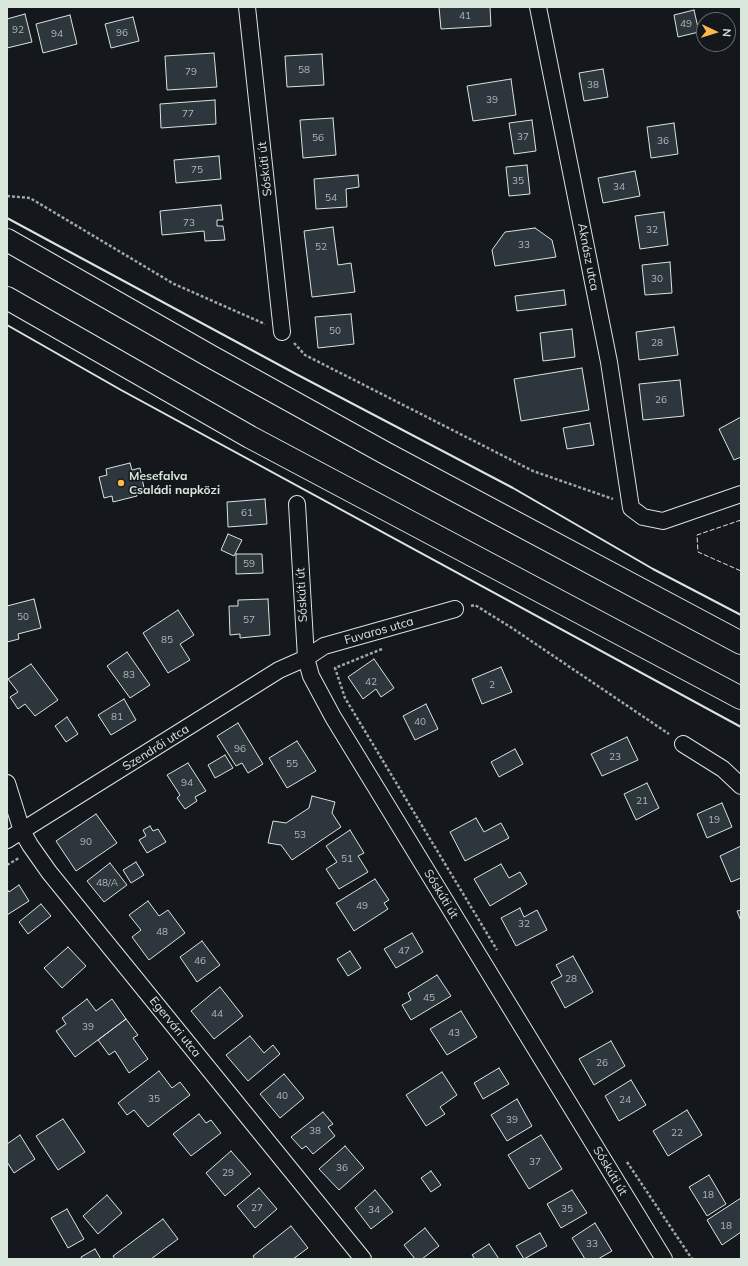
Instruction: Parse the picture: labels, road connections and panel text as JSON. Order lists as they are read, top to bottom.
{
  "streets": {
    "street": [
      "Sóskúti út",
      "Aknász utca",
      "Fuvaros utca",
      "Szendrői utca",
      "Egervári utca"
    ]
  },
  "crossings": [
    ["Sóskúti út", "Fuvaros utca"],
    ["Sóskúti út", "Szendrői utca"],
    ["Fuvaros utca", "Szendrői utca"],
    ["Szendrői utca", "Egervári utca"]
  ],
  "places": ["Mesefalva Családi napközi"],
  "house_numbers": [
    "41",
    "49",
    "92",
    "96",
    "94",
    "58",
    "79",
    "38",
    "39",
    "77",
    "37",
    "56",
    "36",
    "75",
    "35",
    "34",
    "54",
    "73",
    "32",
    "33",
    "52",
    "30",
    "50",
    "28",
    "26",
    "61",
    "59",
    "50",
    "57",
    "85",
    "83",
    "42",
    "2",
    "81",
    "40",
    "96",
    "23",
    "55",
    "94",
    "21",
    "19",
    "53",
    "90",
    "51",
    "48/A",
    "49",
    "32",
    "48",
    "47",
    "46",
    "28",
    "45",
    "44",
    "39",
    "43",
    "26",
    "40",
    "35",
    "24",
    "39",
    "38",
    "22",
    "37",
    "36",
    "29",
    "18",
    "27",
    "35",
    "34",
    "18",
    "33"
  ],
  "north": "right"
}
